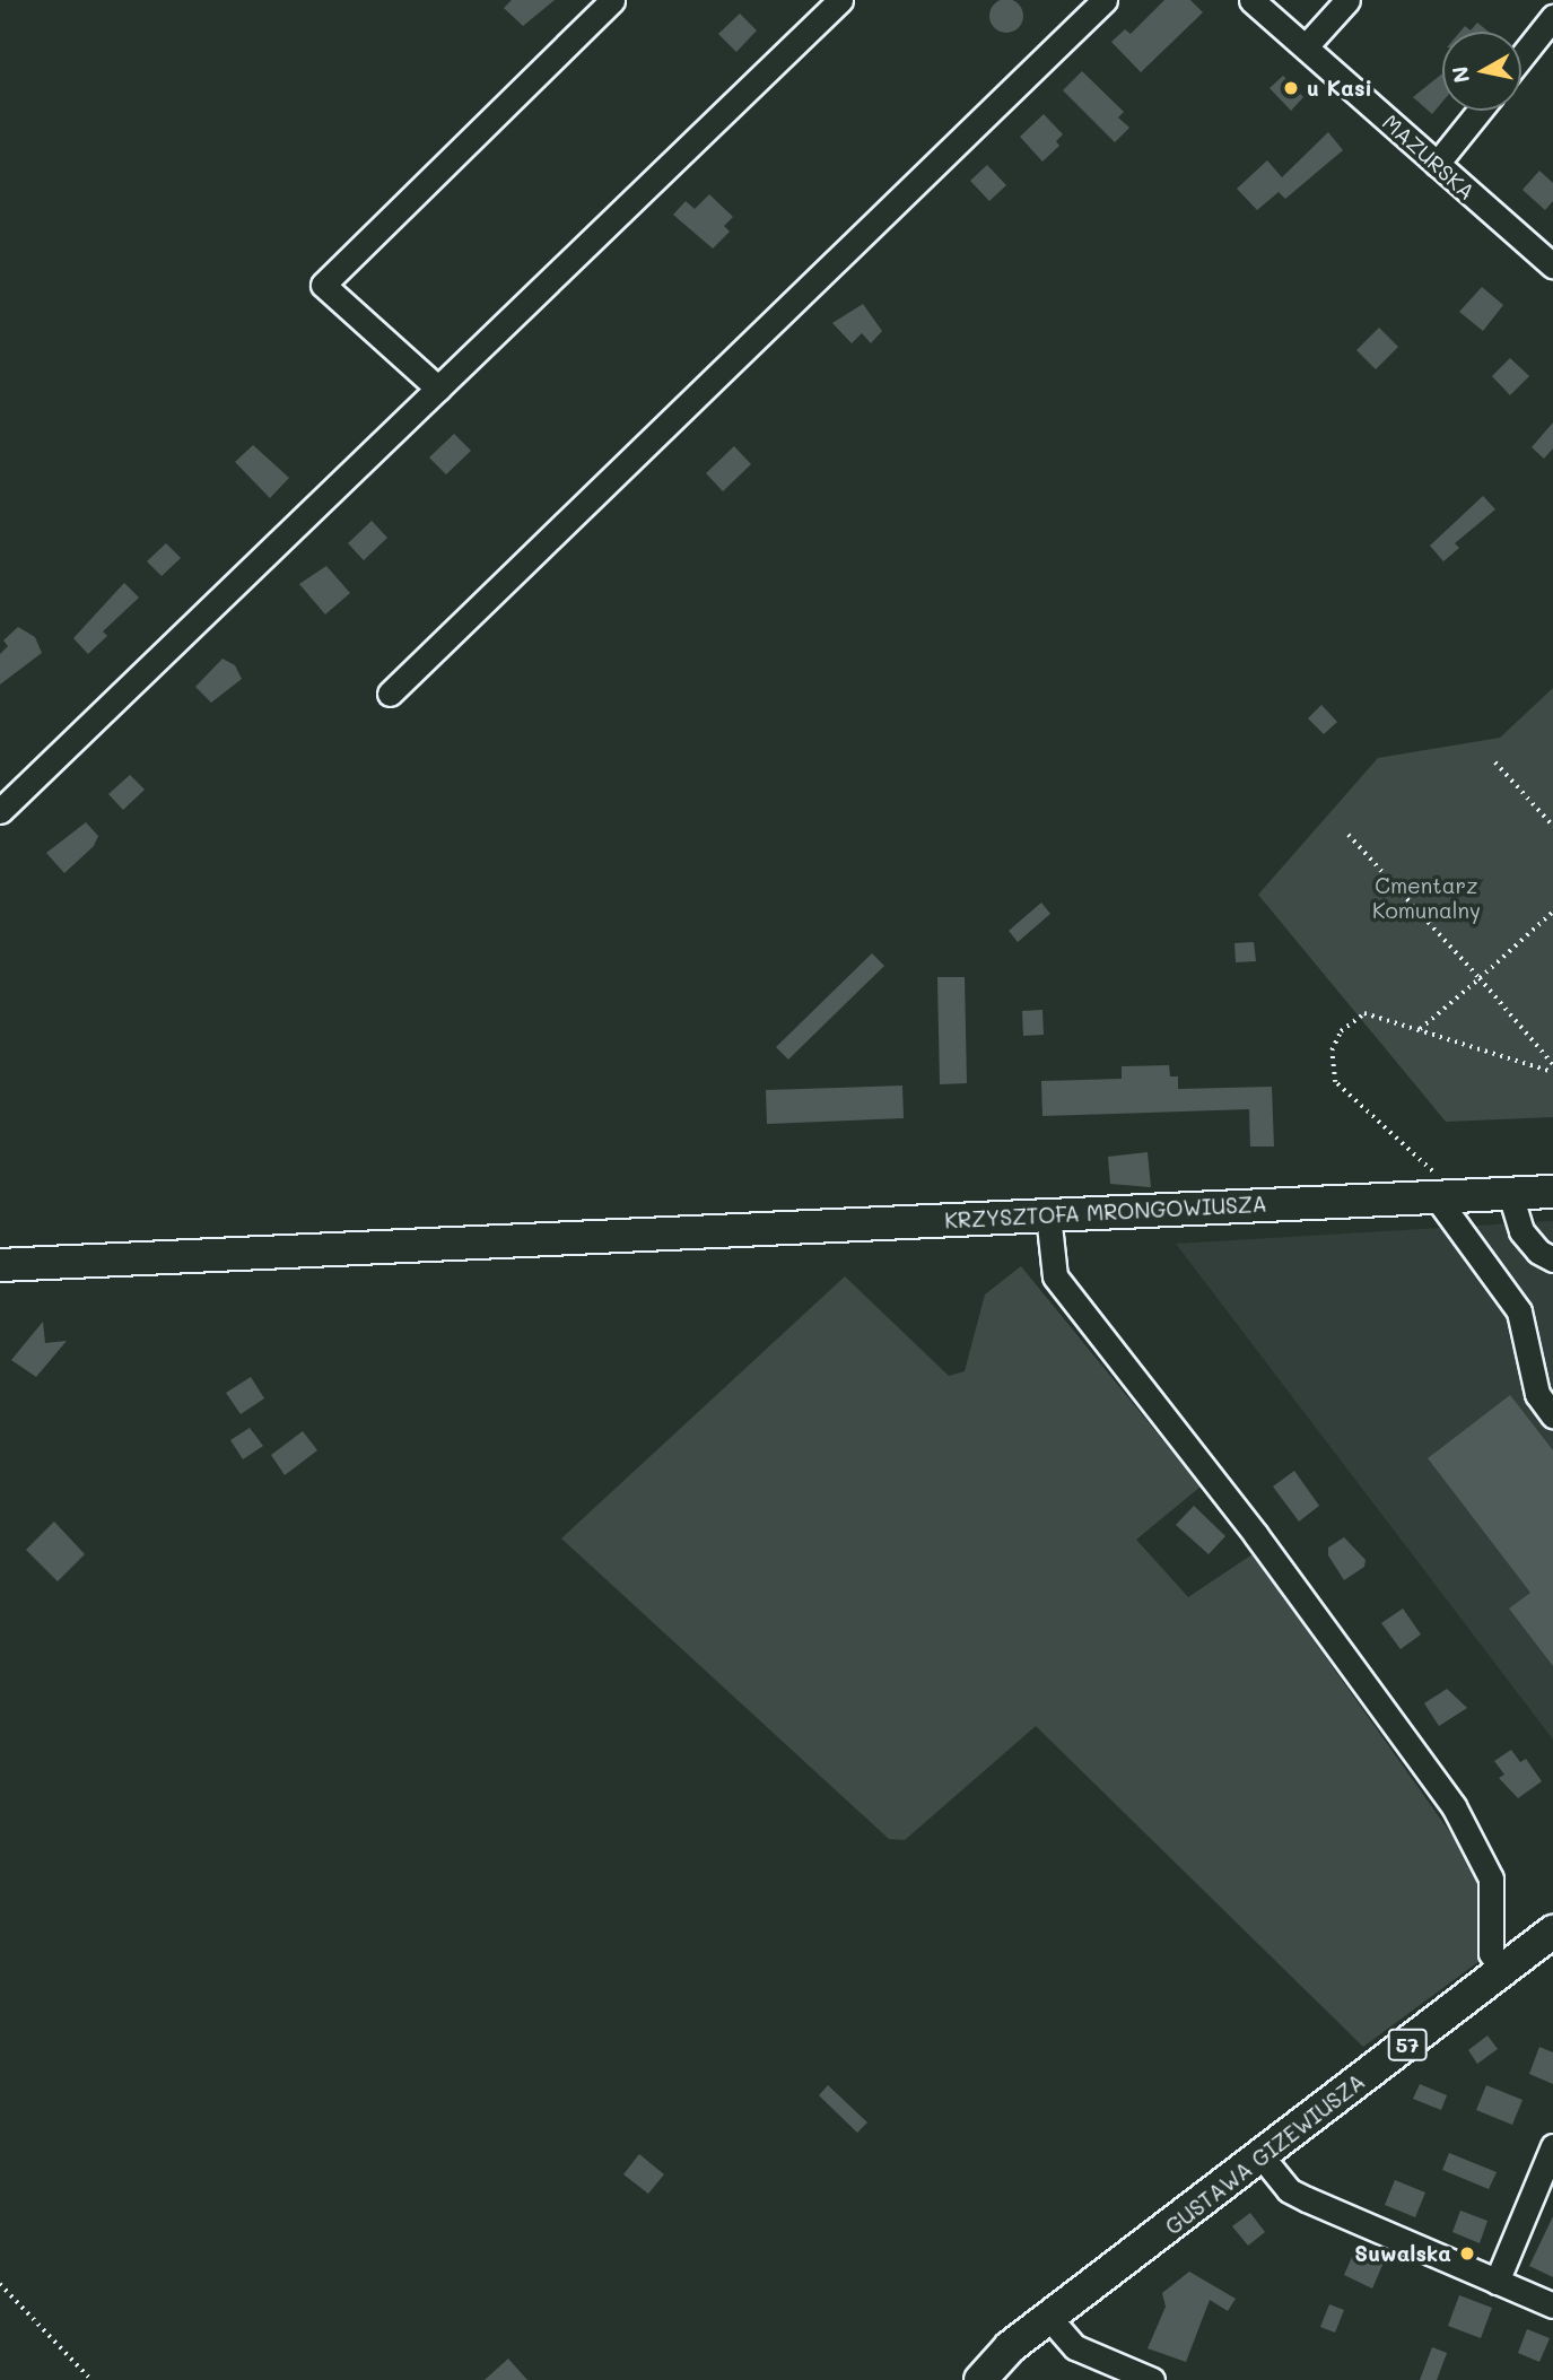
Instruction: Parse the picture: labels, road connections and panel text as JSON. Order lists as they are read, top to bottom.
{
  "streets": {
    "main road": ["KRZYSZTOFA MRONGOWIUSZA", "57", "GUSTAWA GIZEWIUSZA"],
    "street": ["MAZURSKA"]
  },
  "parks": ["Cmentarz Komunalny"],
  "places": ["u Kasi", "Suwalska"],
  "north": "left"
}
